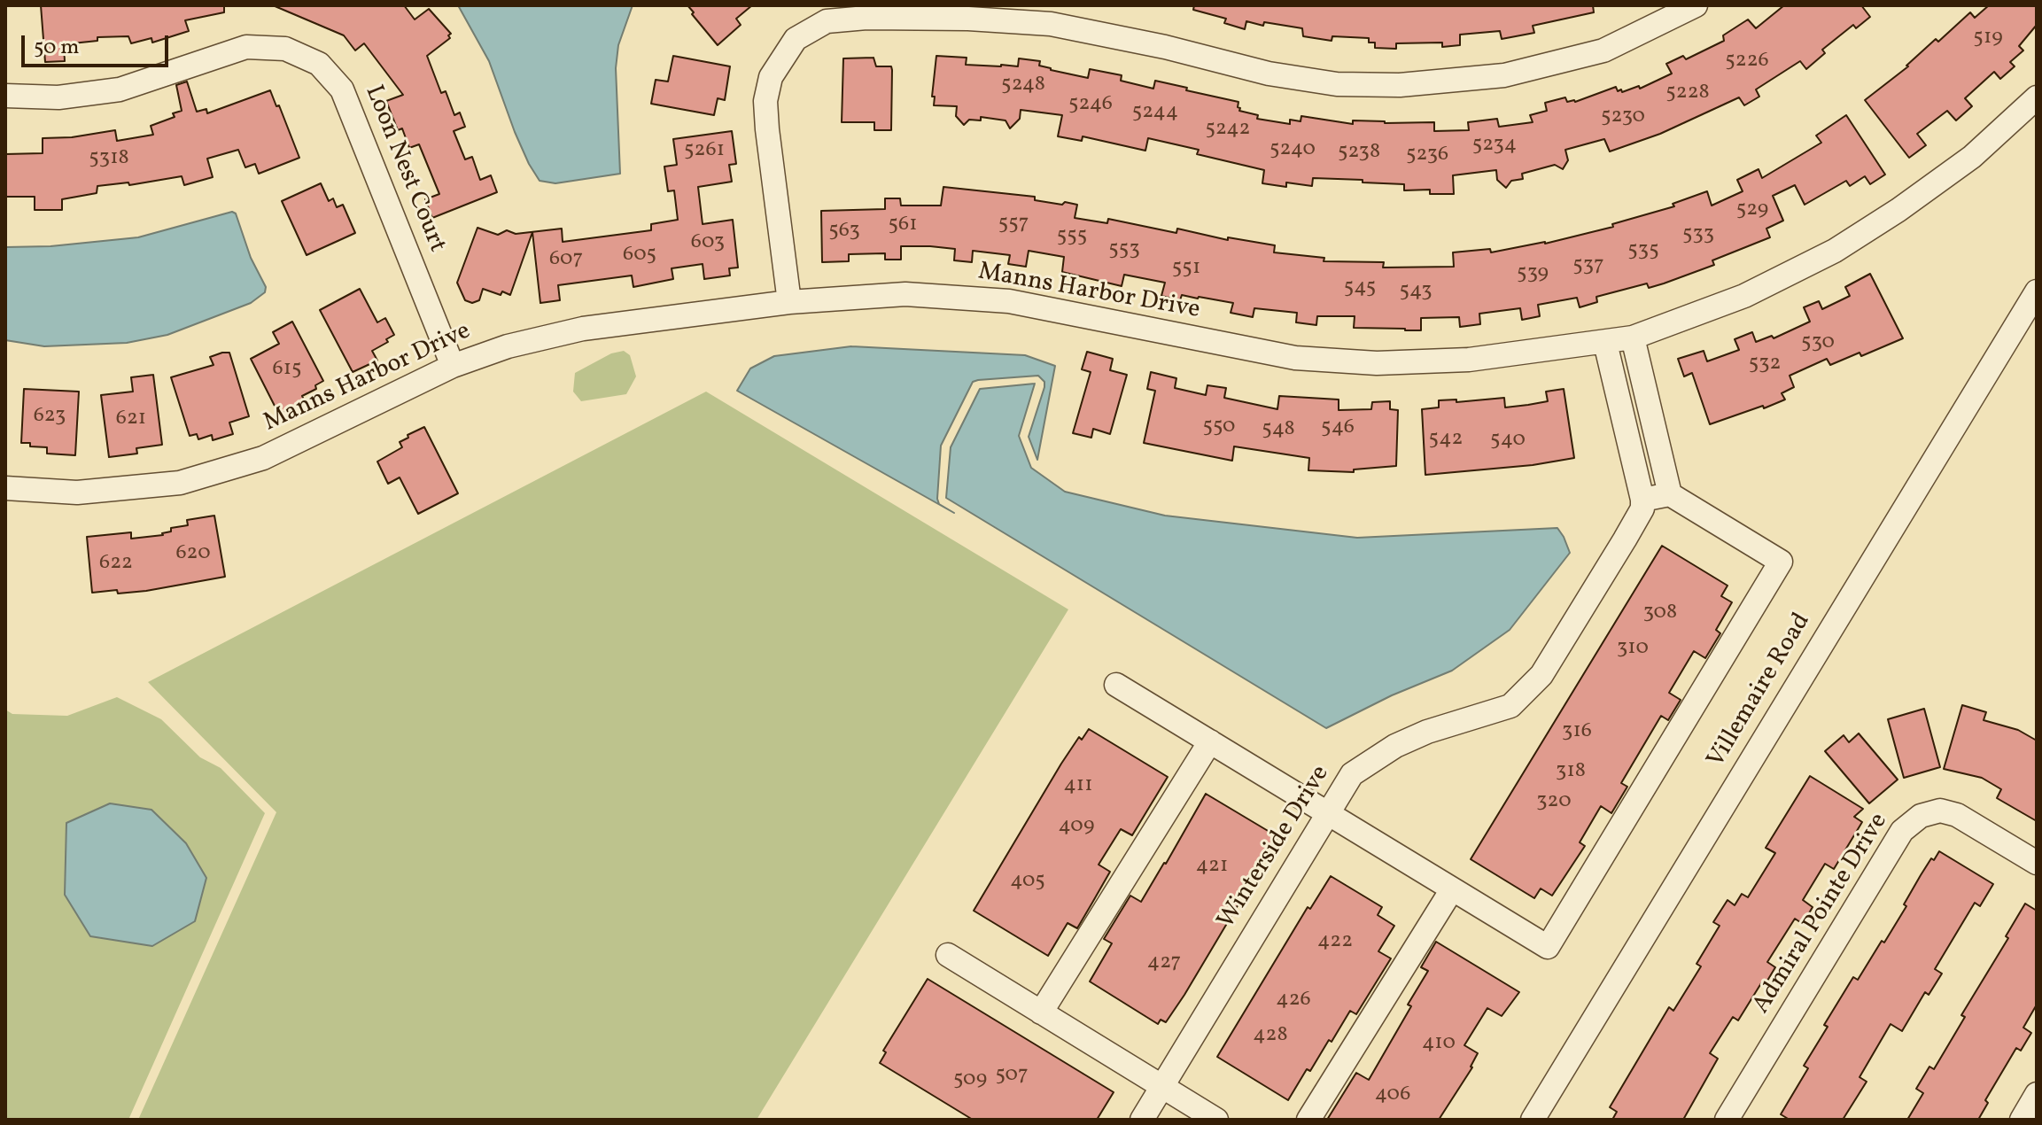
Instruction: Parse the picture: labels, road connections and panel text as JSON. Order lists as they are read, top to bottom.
{
  "streets": {
    "street": [
      "Loon Nest Court",
      "Manns Harbor Drive",
      "Villemaire Road",
      "Winterside Drive",
      "Admiral Pointe Drive"
    ]
  },
  "crossings": [
    ["Loon Nest Court", "Manns Harbor Drive"]
  ],
  "house_numbers": [
    "519",
    "5226",
    "5248",
    "5228",
    "5246",
    "5244",
    "5230",
    "5242",
    "5234",
    "5240",
    "5261",
    "5238",
    "5236",
    "5318",
    "529",
    "557",
    "561",
    "563",
    "533",
    "555",
    "603",
    "553",
    "535",
    "605",
    "607",
    "537",
    "551",
    "539",
    "545",
    "543",
    "530",
    "532",
    "615",
    "623",
    "621",
    "550",
    "546",
    "548",
    "542",
    "540",
    "620",
    "622",
    "308",
    "310",
    "316",
    "318",
    "411",
    "320",
    "409",
    "421",
    "405",
    "422",
    "427",
    "426",
    "428",
    "410",
    "507",
    "509",
    "406"
  ],
  "scale_bar": "50 m"
}
